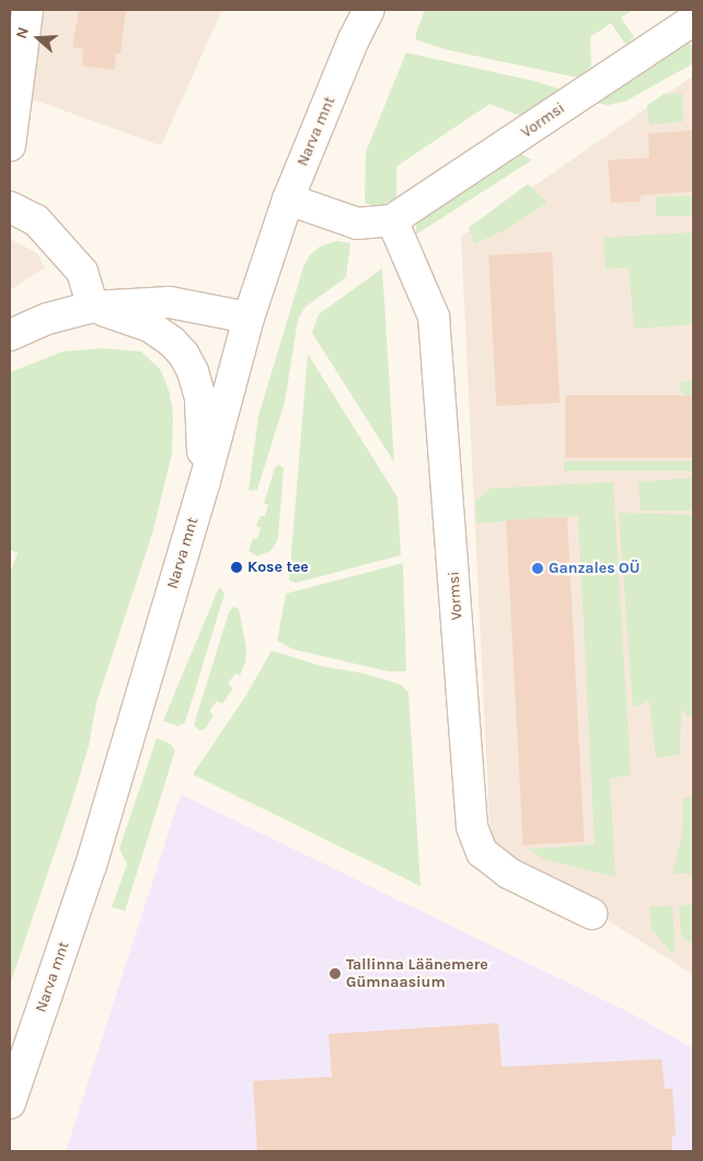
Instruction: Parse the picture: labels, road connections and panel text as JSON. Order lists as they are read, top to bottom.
{
  "streets": {
    "main road": ["Vormsi", "Narva mnt"]
  },
  "crossings": [
    ["Vormsi", "Narva mnt"]
  ],
  "places": ["Kose tee", "Ganzales OÜ", "Tallinna Läänemere Gümnaasium"],
  "north": "left"
}
